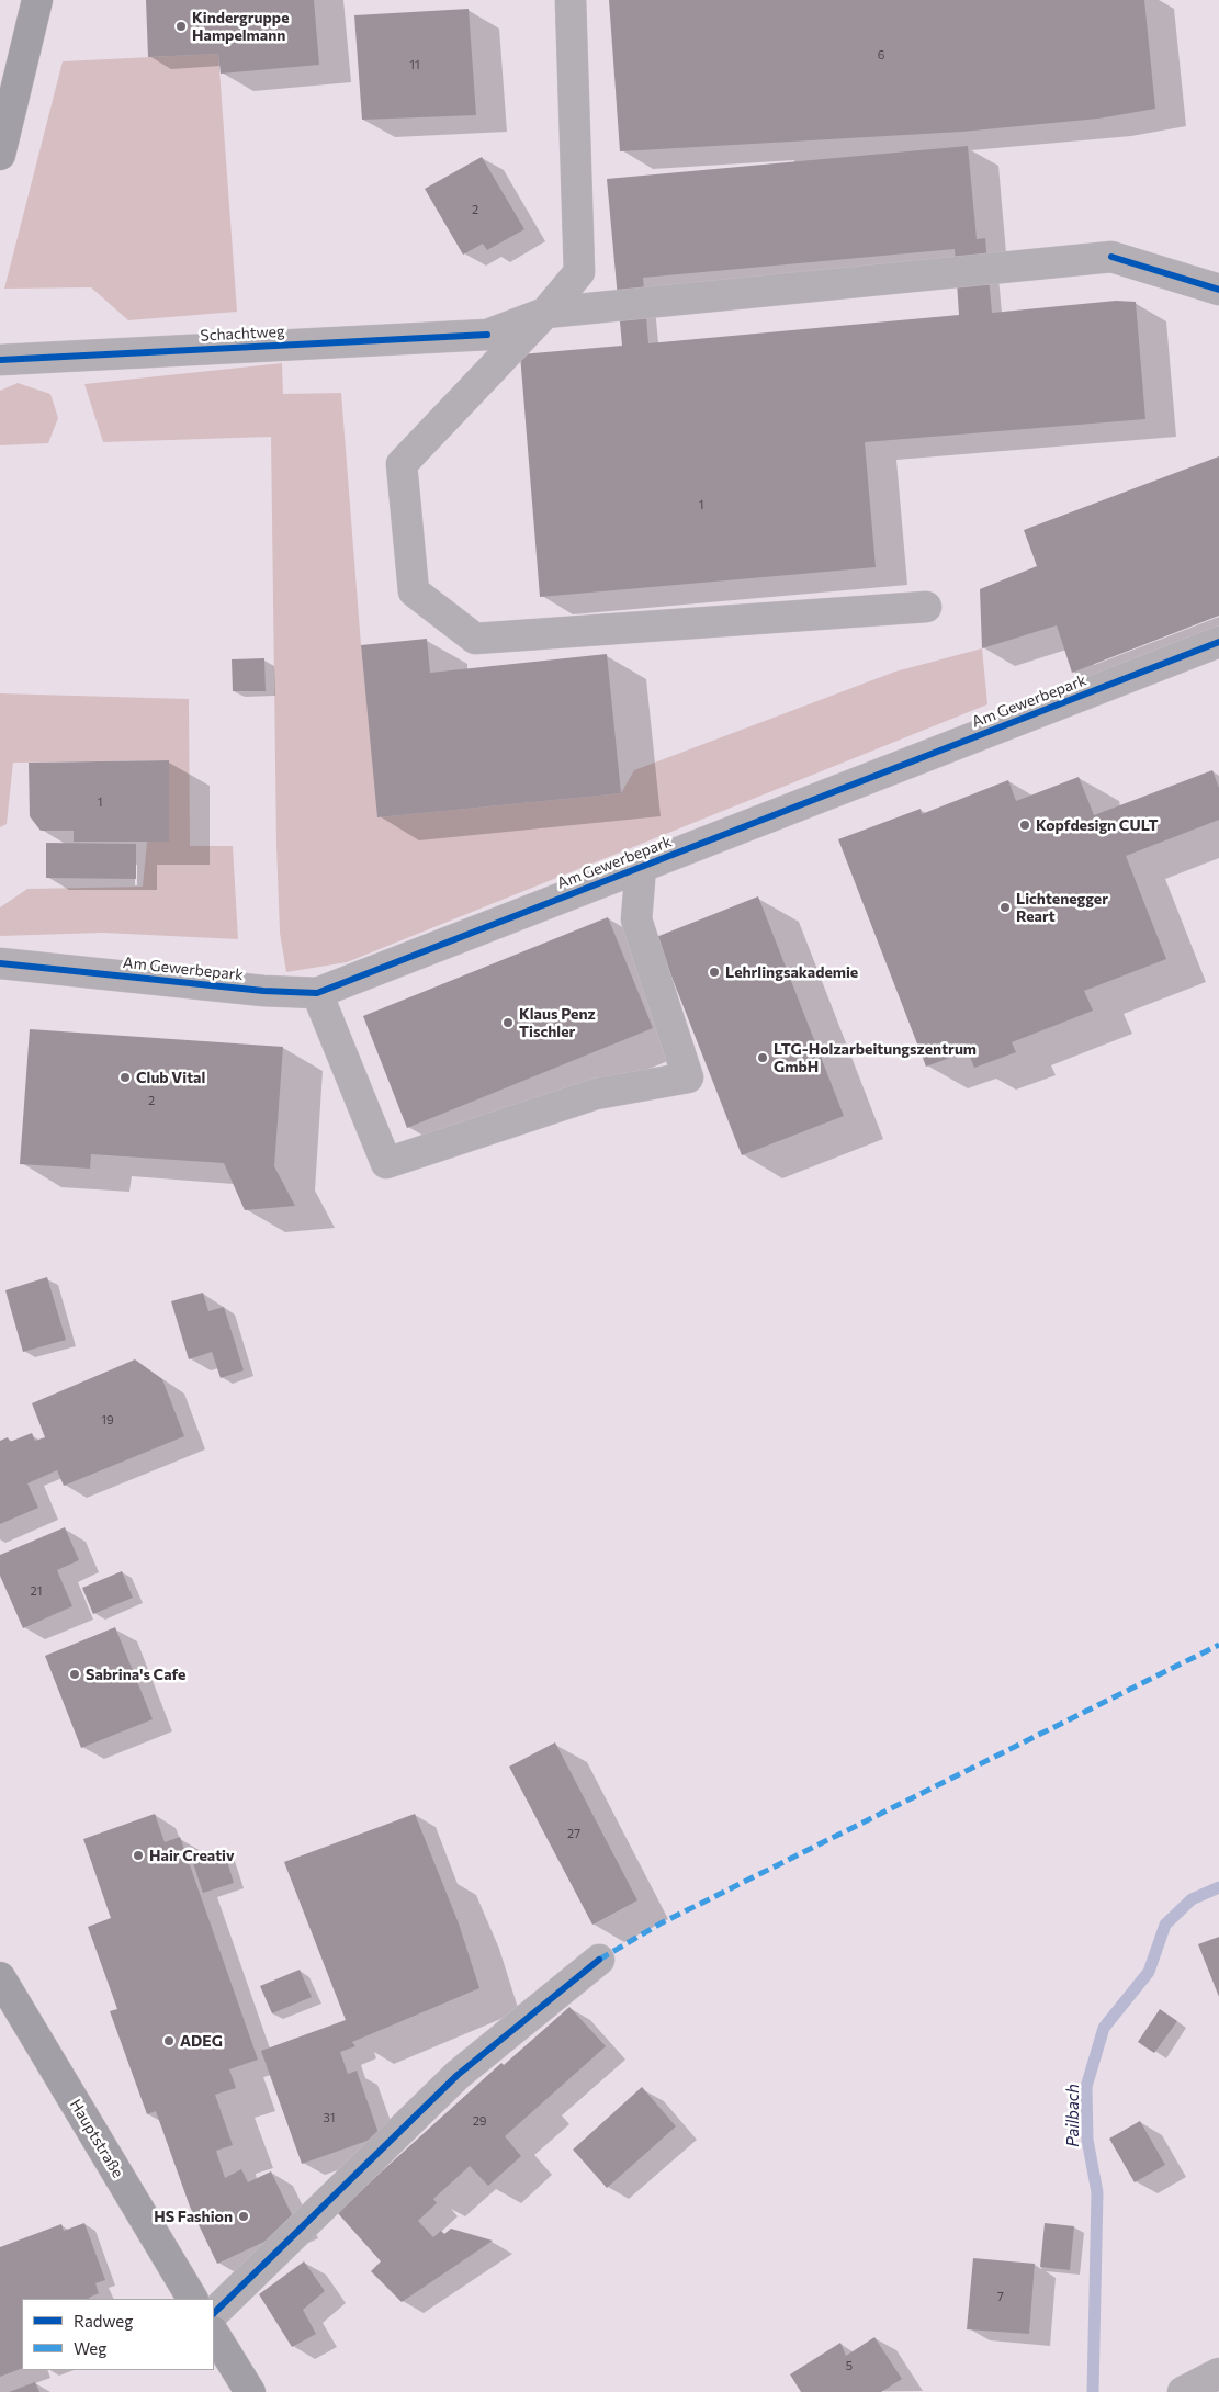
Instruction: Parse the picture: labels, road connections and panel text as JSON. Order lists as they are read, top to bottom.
{
  "streets": {
    "main road": ["Hauptstraße"],
    "street": ["Schachtweg", "Am Gewerbepark"]
  },
  "water": ["Pailbach"],
  "places": [
    "Kindergruppe Hampelmann",
    "Kopfdesign CULT",
    "Lichtenegger Reart",
    "Lehrlingsakademie",
    "Klaus Penz Tischler",
    "LTG-Holzarbeitungszentrum GmbH",
    "Club Vital",
    "Sabrina's Cafe",
    "Hair Creativ",
    "ADEG",
    "HS Fashion"
  ],
  "house_numbers": [
    "6",
    "11",
    "2",
    "1",
    "1",
    "2",
    "19",
    "21",
    "27",
    "31",
    "29",
    "7",
    "5"
  ],
  "legend": ["Radweg", "Weg"]
}
